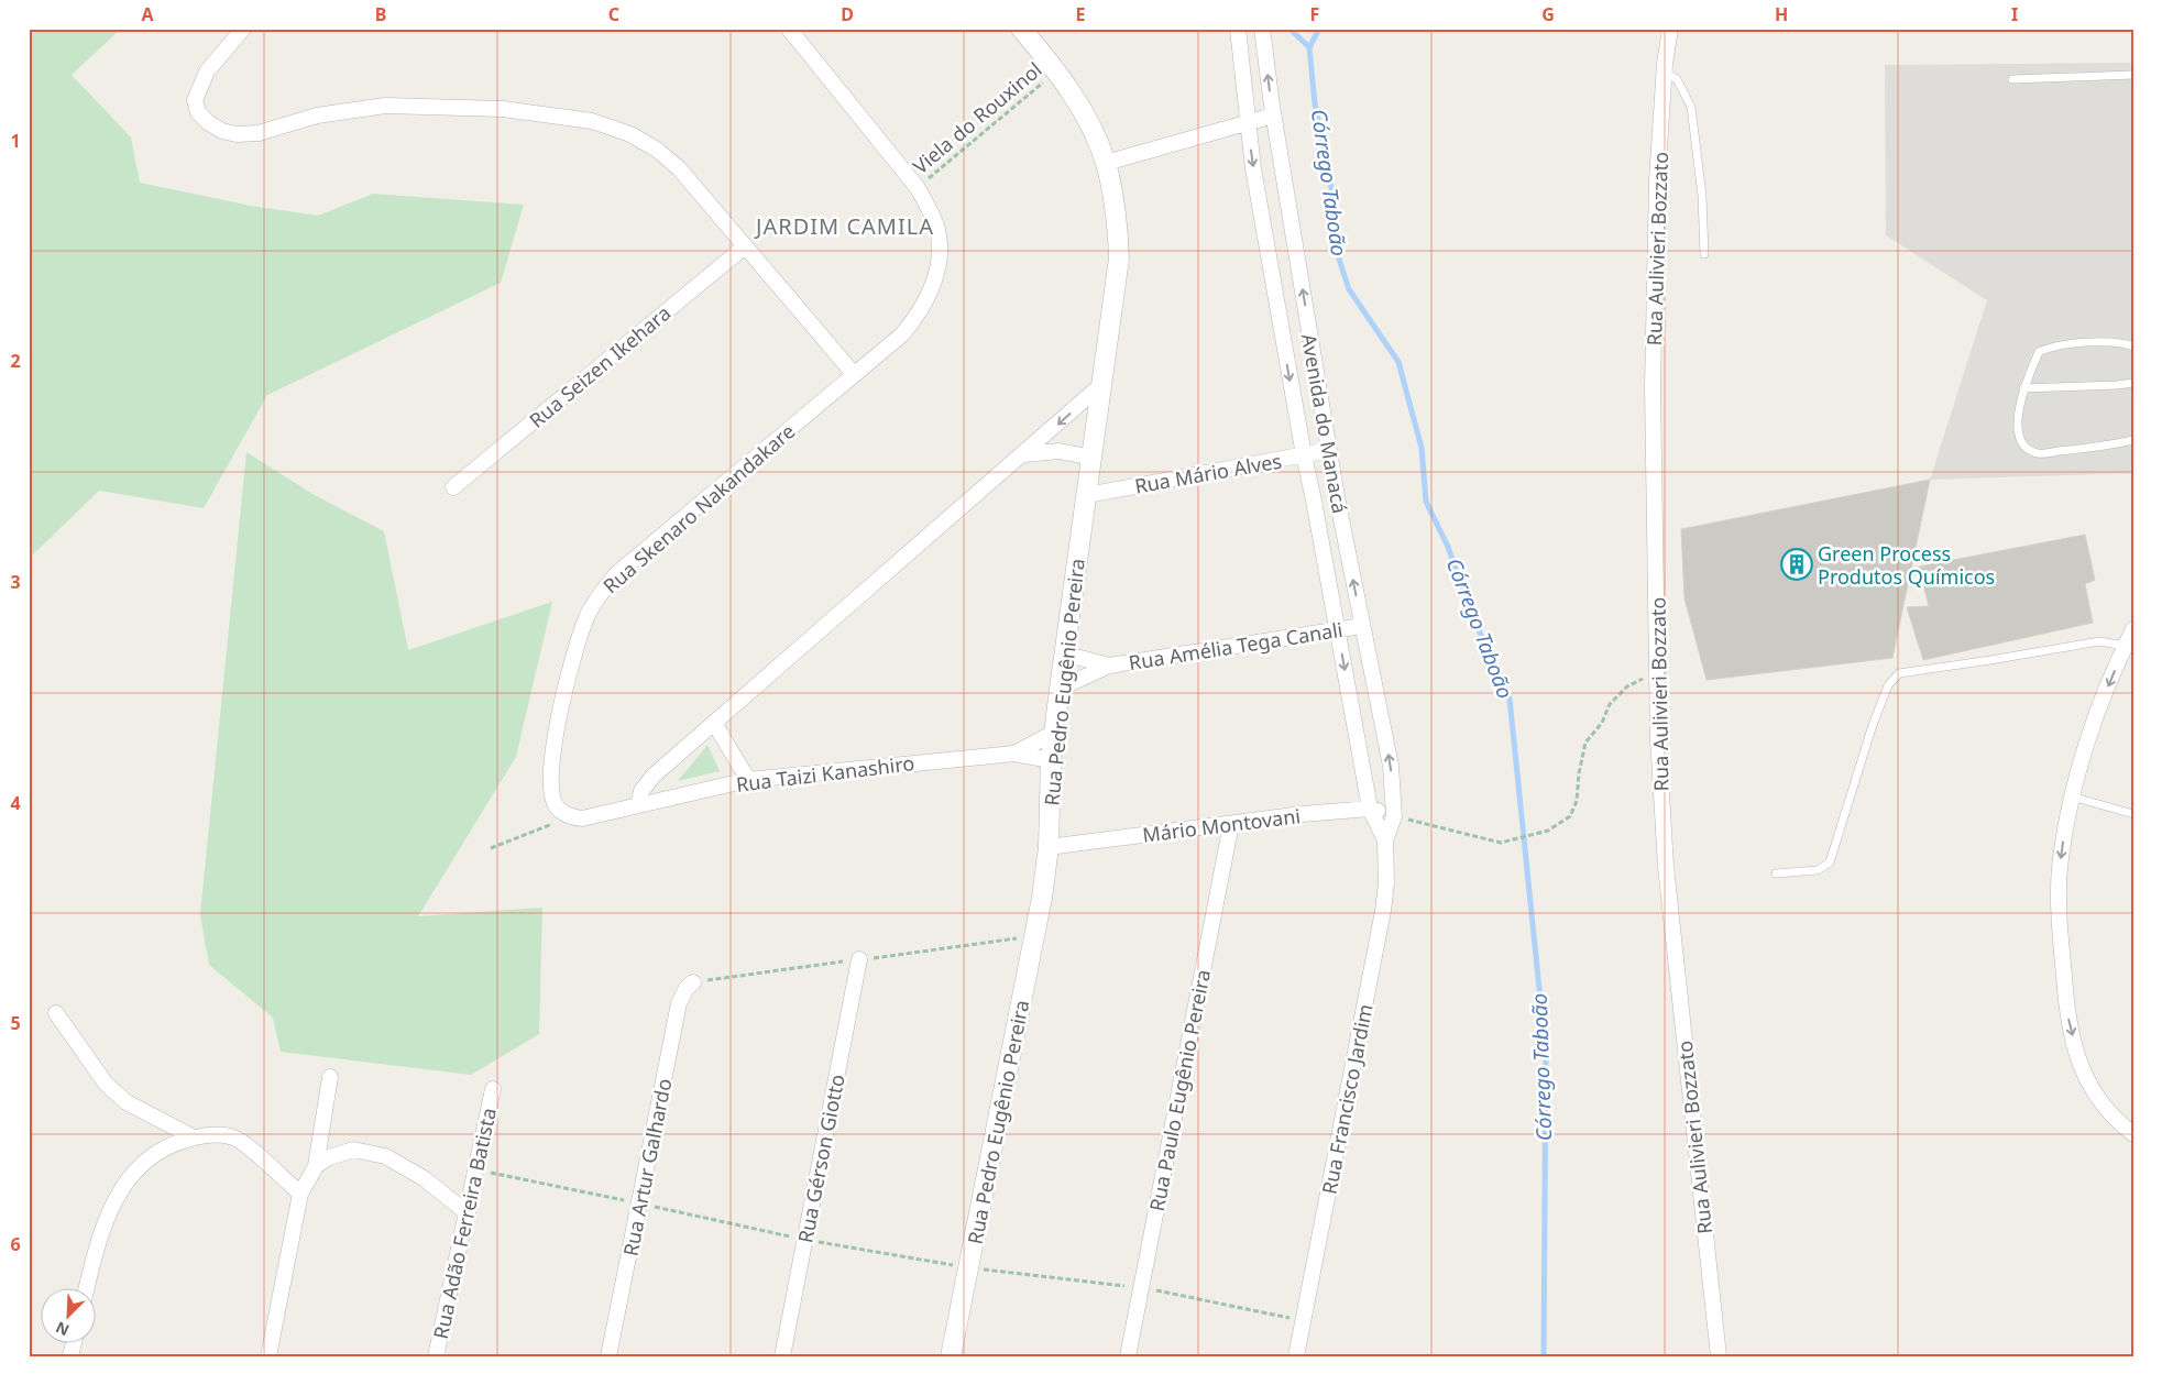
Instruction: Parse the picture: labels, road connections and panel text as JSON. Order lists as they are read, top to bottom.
{
  "streets": {
    "street": [
      "Rua Aulivieri Bozzato",
      "Rua Seizen Ikehara",
      "Avenida do Manacá",
      "Rua Mário Alves",
      "Rua Skenaro Nakandakare",
      "Rua Amélia Tega Canali",
      "Rua Pedro Eugênio Pereira",
      "Rua Taizi Kanashiro",
      "Mário Montovani",
      "Rua Paulo Eugênio Pereira",
      "Rua Francisco Jardim",
      "Rua Gérson Giotto",
      "Rua Artur Galhardo",
      "Rua Adão Ferreira Batista"
    ],
    "path": ["Viela do Rouxinol"]
  },
  "crossings": [
    ["Viela do Rouxinol", "Rua Skenaro Nakandakare"],
    ["Viela do Rouxinol", "Rua Pedro Eugênio Pereira"],
    ["Avenida do Manacá", "Rua Mário Alves"],
    ["Avenida do Manacá", "Rua Amélia Tega Canali"],
    ["Avenida do Manacá", "Mário Montovani"],
    ["Avenida do Manacá", "Rua Francisco Jardim"],
    ["Rua Mário Alves", "Rua Pedro Eugênio Pereira"],
    ["Rua Amélia Tega Canali", "Rua Pedro Eugênio Pereira"],
    ["Rua Pedro Eugênio Pereira", "Rua Taizi Kanashiro"],
    ["Rua Pedro Eugênio Pereira", "Mário Montovani"],
    ["Mário Montovani", "Rua Paulo Eugênio Pereira"],
    ["Mário Montovani", "Rua Francisco Jardim"]
  ],
  "districts": ["JARDIM CAMILA"],
  "water": ["Córrego Taboão"],
  "places": {
    "building": ["Green Process Produtos Químicos"]
  },
  "north": "bottom left",
  "grid": {
    "columns": [
      "A",
      "B",
      "C",
      "D",
      "E",
      "F",
      "G",
      "H",
      "I"
    ],
    "rows": [
      "1",
      "2",
      "3",
      "4",
      "5",
      "6"
    ]
  }
}
